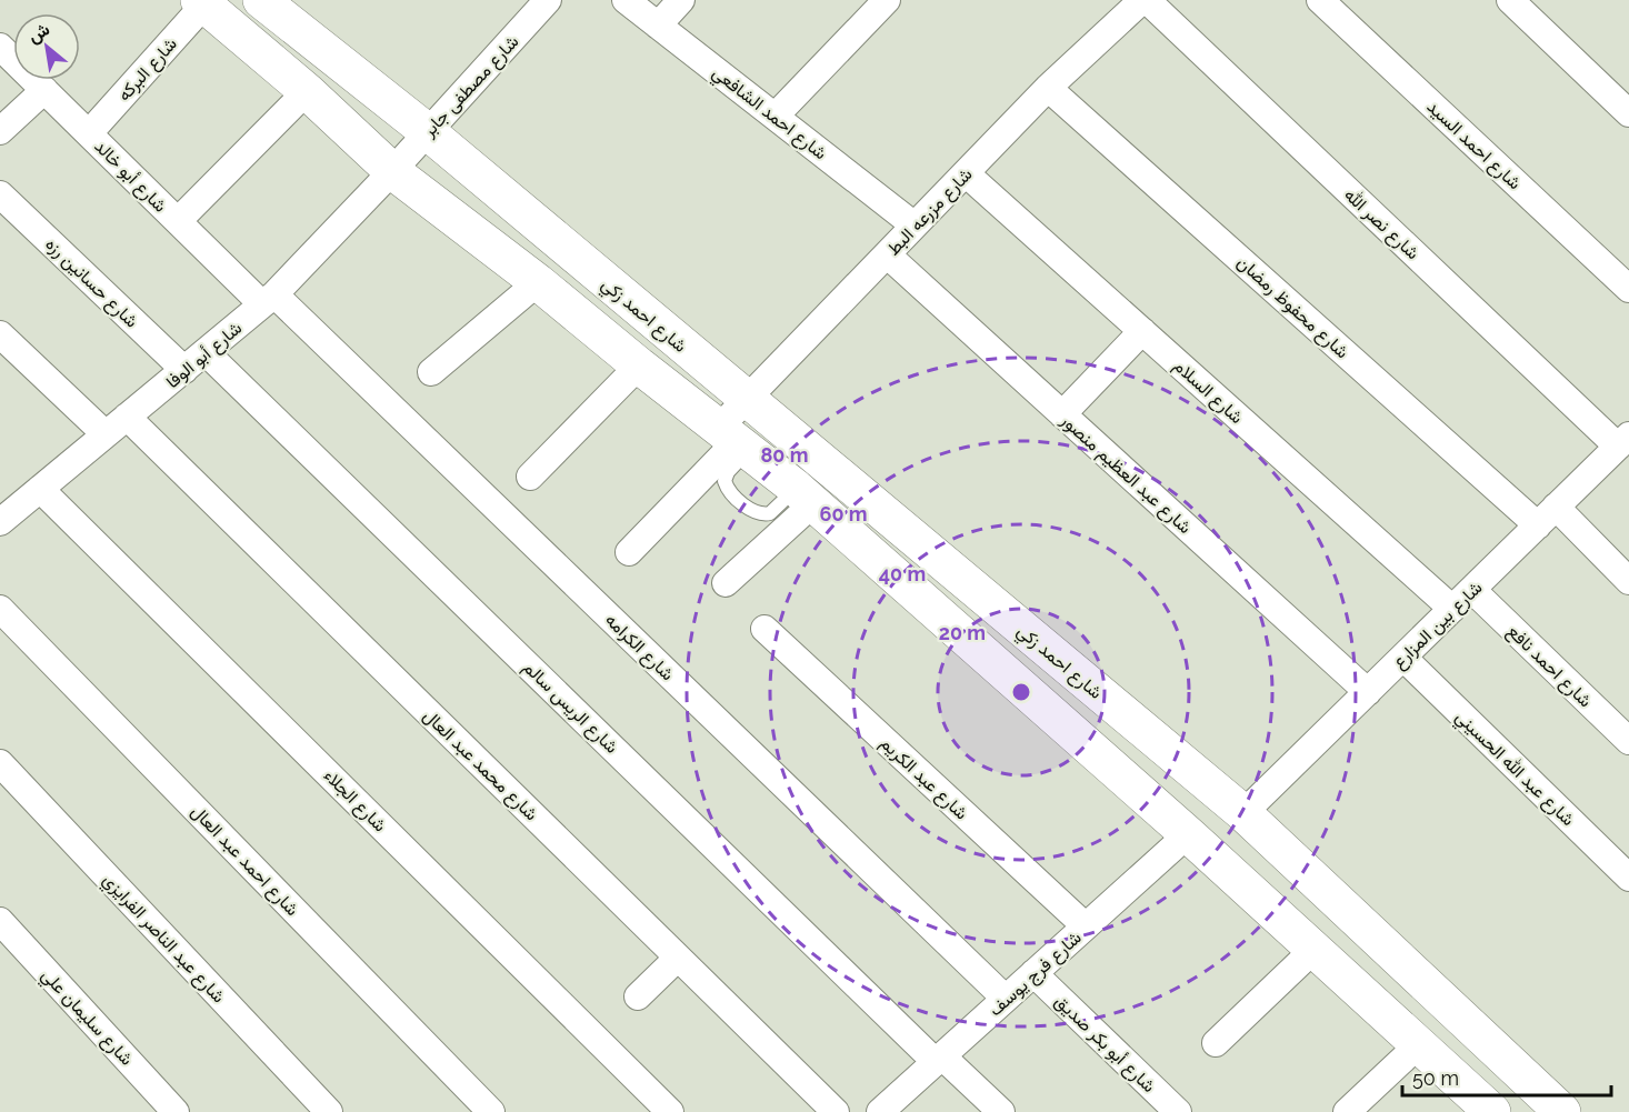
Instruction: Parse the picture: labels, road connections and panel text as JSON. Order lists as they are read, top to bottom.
{
  "streets": {
    "street": [
      "شارع البركه",
      "شارع مصطفى جابر",
      "شارع احمد الشافعي",
      "شارع احمد السيد",
      "شارع أبو خالد",
      "شارع مزرعه البط",
      "شارع نصر الله",
      "شارع حسانين رزه",
      "شارع محفوظ رمضان",
      "شارع احمد زكي",
      "شارع أبو الوفا",
      "شارع السلام",
      "شارع عبد العظيم منصور",
      "شارع بين المزارع",
      "شارع الكرامه",
      "شارع احمد نافع",
      "شارع الريس سالم",
      "شارع محمد عبد العال",
      "شارع عبد الله الحسيني",
      "شارع عبد الكريم",
      "شارع الجلاء",
      "شارع احمد عبد العال",
      "شارع عبد الناصر الفرايزي",
      "شارع فرج يوسف",
      "شارع سليمان علي",
      "شارع أبو بكر صديق"
    ]
  },
  "crossings": [
    ["شارع البركه", "شارع أبو خالد"],
    ["شارع مصطفى جابر", "شارع احمد زكي"],
    ["شارع مصطفى جابر", "شارع أبو الوفا"],
    ["شارع احمد الشافعي", "شارع مزرعه البط"],
    ["شارع أبو خالد", "شارع أبو الوفا"],
    ["شارع أبو خالد", "شارع الكرامه"],
    ["شارع مزرعه البط", "شارع نصر الله"],
    ["شارع مزرعه البط", "شارع محفوظ رمضان"],
    ["شارع مزرعه البط", "شارع احمد زكي"],
    ["شارع مزرعه البط", "شارع السلام"],
    ["شارع مزرعه البط", "شارع عبد العظيم منصور"],
    ["شارع نصر الله", "شارع بين المزارع"],
    ["شارع حسانين رزه", "شارع أبو الوفا"],
    ["شارع محفوظ رمضان", "شارع بين المزارع"],
    ["شارع احمد زكي", "شارع بين المزارع"],
    ["شارع أبو الوفا", "شارع الكرامه"],
    ["شارع أبو الوفا", "شارع الريس سالم"],
    ["شارع أبو الوفا", "شارع محمد عبد العال"],
    ["شارع أبو الوفا", "شارع الجلاء"],
    ["شارع السلام", "شارع بين المزارع"],
    ["شارع عبد العظيم منصور", "شارع بين المزارع"],
    ["شارع بين المزارع", "شارع احمد نافع"],
    ["شارع بين المزارع", "شارع عبد الله الحسيني"],
    ["شارع الكرامه", "شارع فرج يوسف"],
    ["شارع الريس سالم", "شارع فرج يوسف"],
    ["شارع عبد الكريم", "شارع فرج يوسف"],
    ["شارع فرج يوسف", "شارع أبو بكر صديق"]
  ],
  "scale_bar": "50 m",
  "north": "top left",
  "rings": [
    "80 m",
    "60 m",
    "40 m",
    "20 m"
  ]
}
